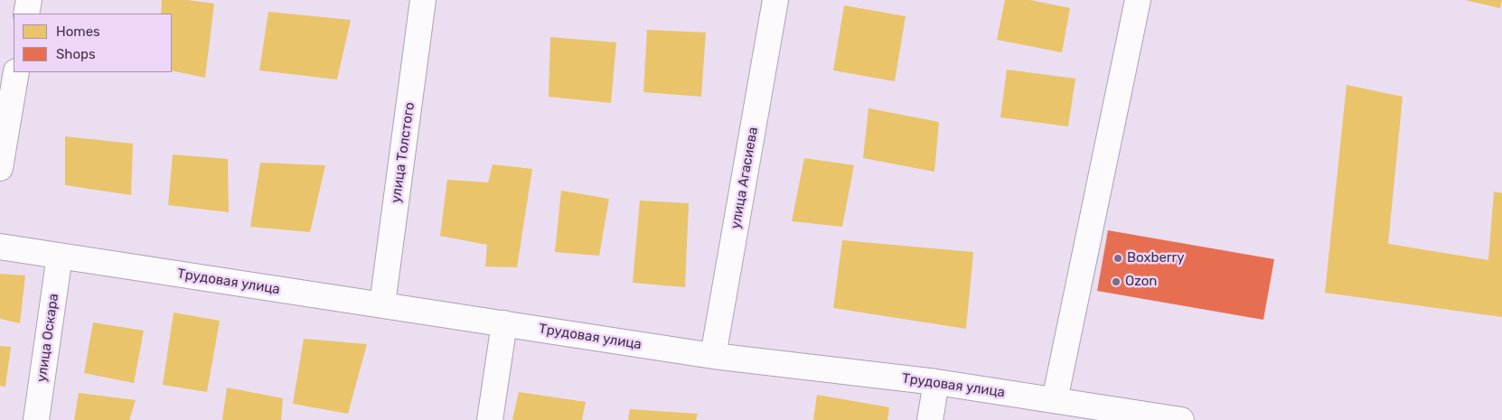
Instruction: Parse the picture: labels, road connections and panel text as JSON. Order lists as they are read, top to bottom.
{
  "streets": {
    "street": [
      "улица Толстого",
      "улица Агасиева",
      "Трудовая улица",
      "улица Оскара"
    ]
  },
  "crossings": [
    ["улица Толстого", "Трудовая улица"],
    ["улица Агасиева", "Трудовая улица"],
    ["Трудовая улица", "улица Оскара"]
  ],
  "places": ["Boxberry", "Ozon"],
  "legend": ["Homes", "Shops"]
}
